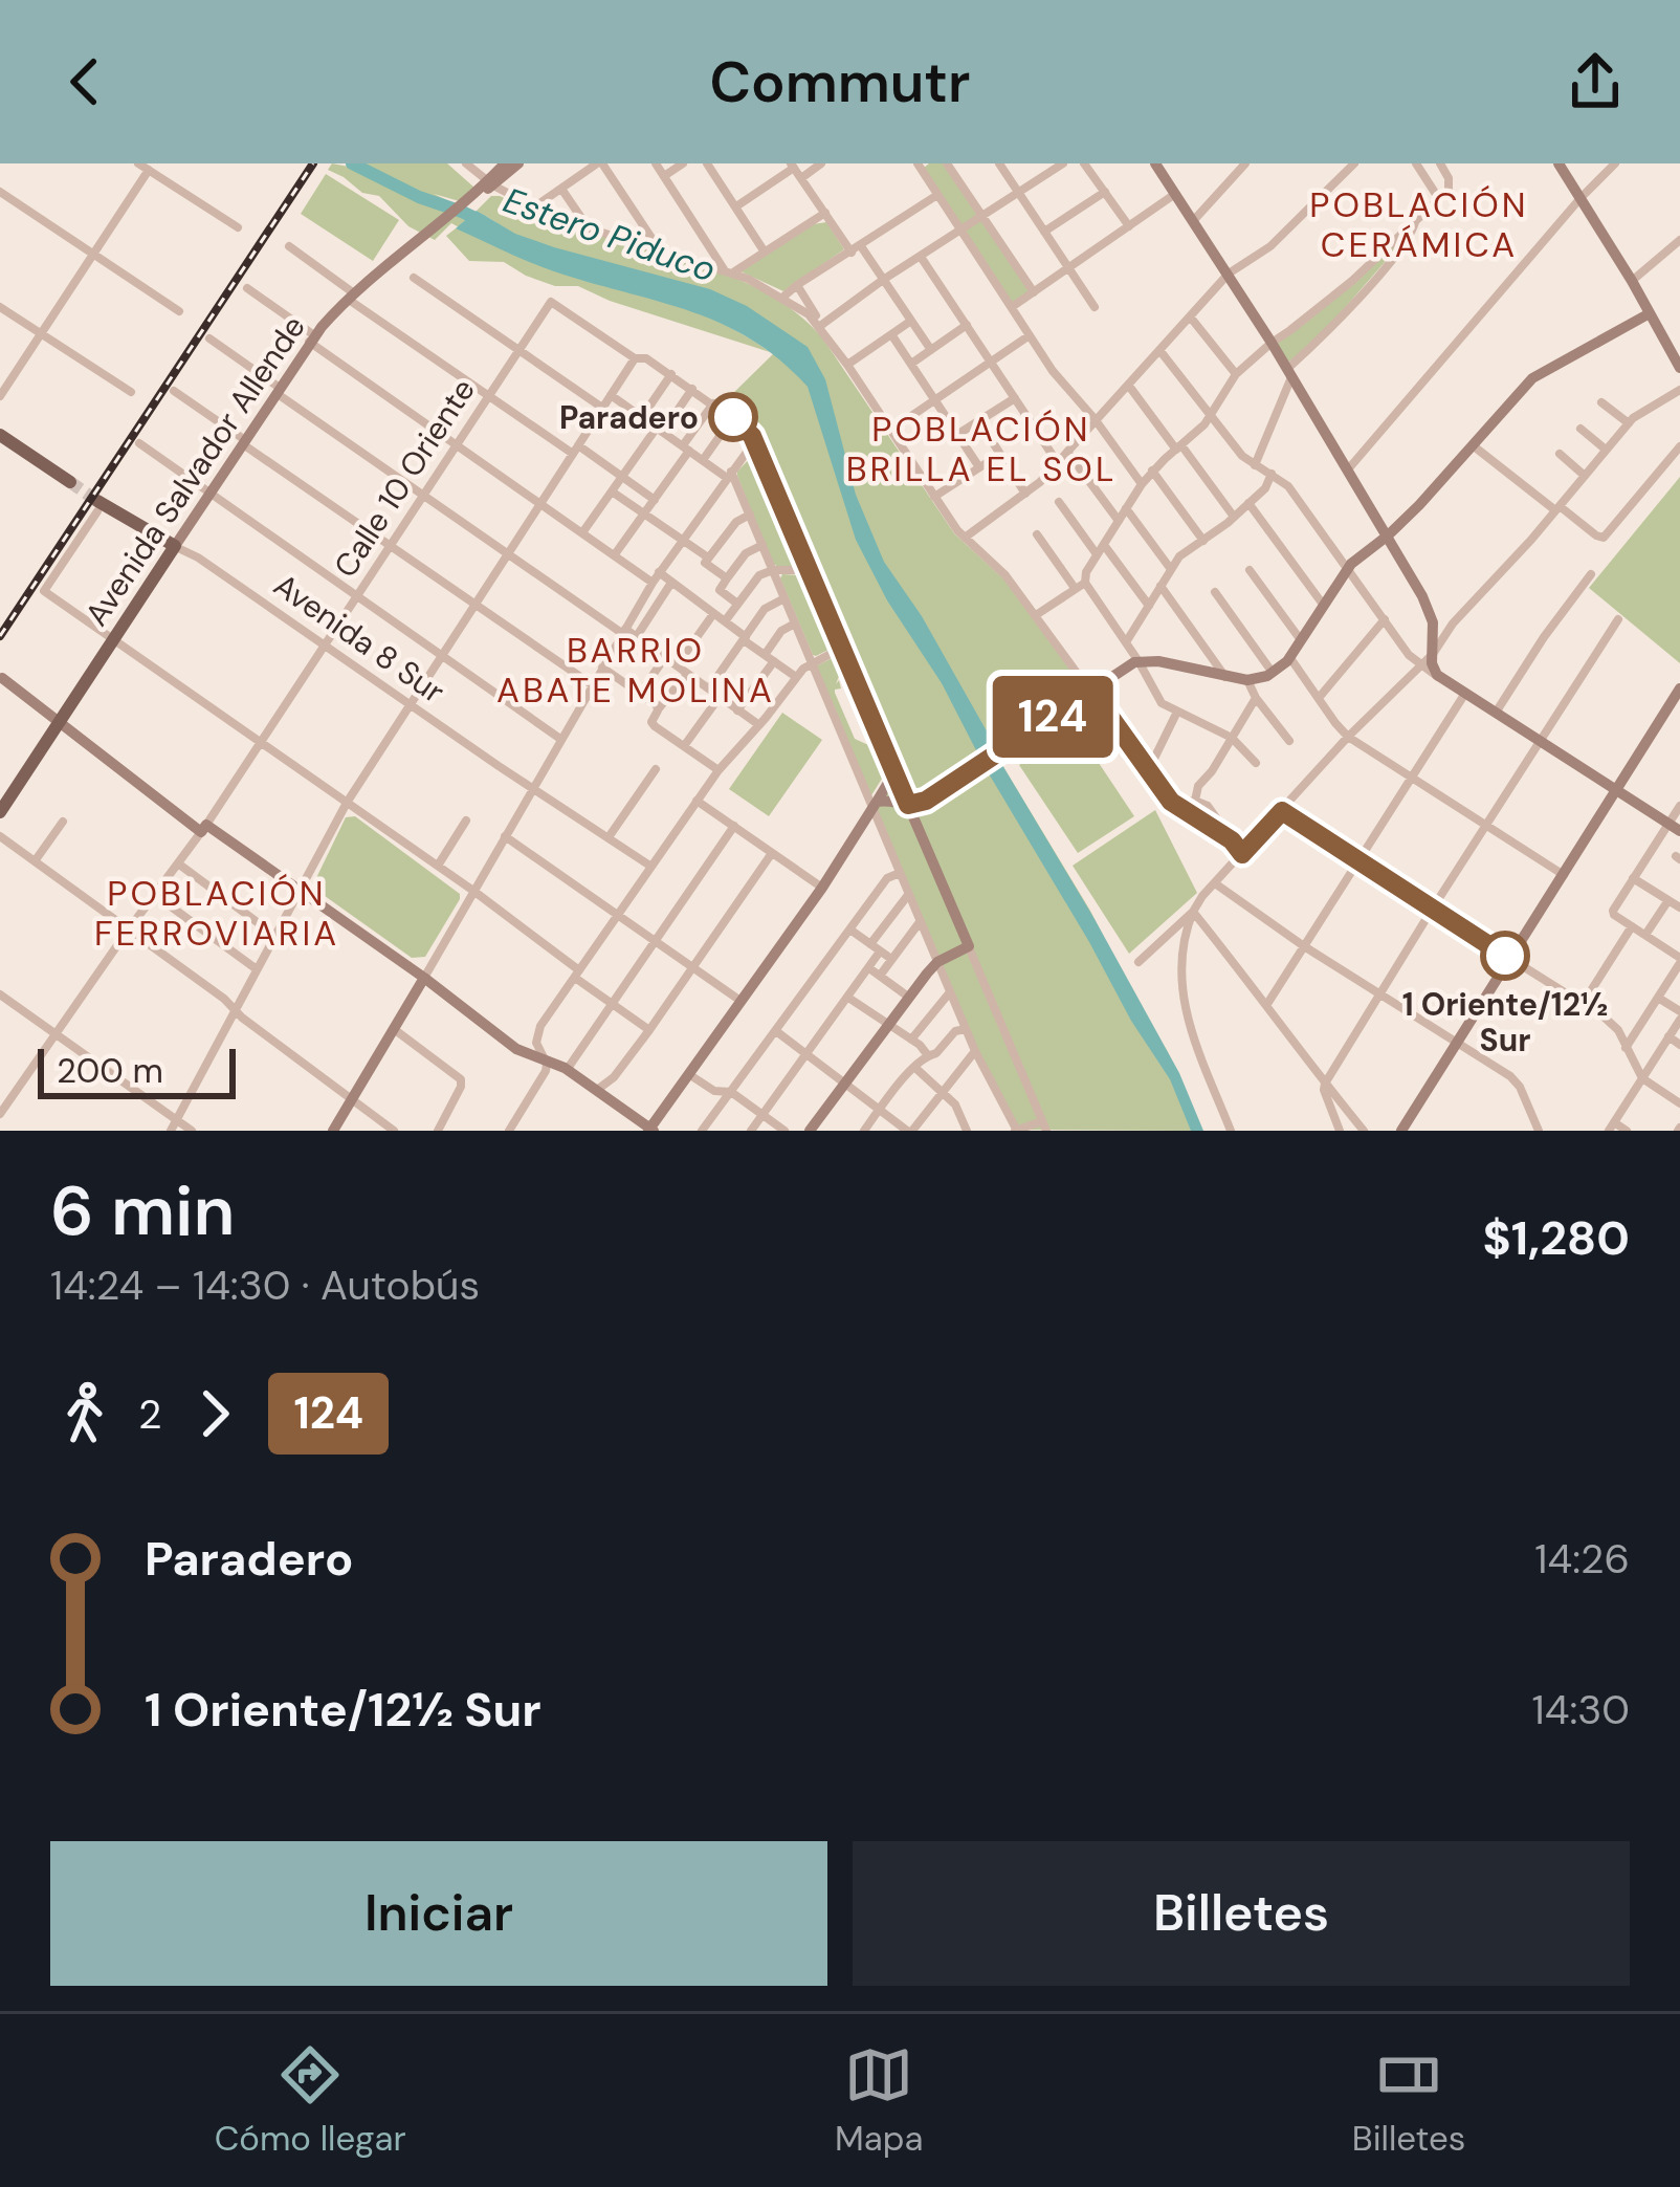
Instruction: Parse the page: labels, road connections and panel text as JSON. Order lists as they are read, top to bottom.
{
  "streets": {
    "main road": ["Avenida Salvador Allende", "Avenida 8 Sur"],
    "street": ["Calle 10 Oriente"]
  },
  "crossings": [
    ["Avenida Salvador Allende", "Avenida 8 Sur"],
    ["Calle 10 Oriente", "Avenida 8 Sur"]
  ],
  "districts": [
    "POBLACIÓN CERÁMICA",
    "POBLACIÓN BRILLA EL SOL",
    "BARRIO ABATE MOLINA",
    "POBLACIÓN FERROVIARIA"
  ],
  "water": ["Estero Piduco"],
  "places": ["Paradero", "1 Oriente/12½ Sur"],
  "lines": ["bus line 124"],
  "scale_bar": "200 m",
  "page": {
    "header": "Commutr",
    "on_map": "124",
    "scale": "200 m",
    "heading": ["6 min", "14:24 – 14:30 · Autobús", "$1,280"],
    "legs": ["2", "124"],
    "list": [
      {
        "name": "Paradero",
        "value": "14:26"
      },
      {
        "name": "1 Oriente/12½ Sur",
        "value": "14:30"
      }
    ],
    "buttons": ["Iniciar", "Billetes"],
    "tabs": ["Cómo llegar", "Mapa", "Billetes"]
  }
}
